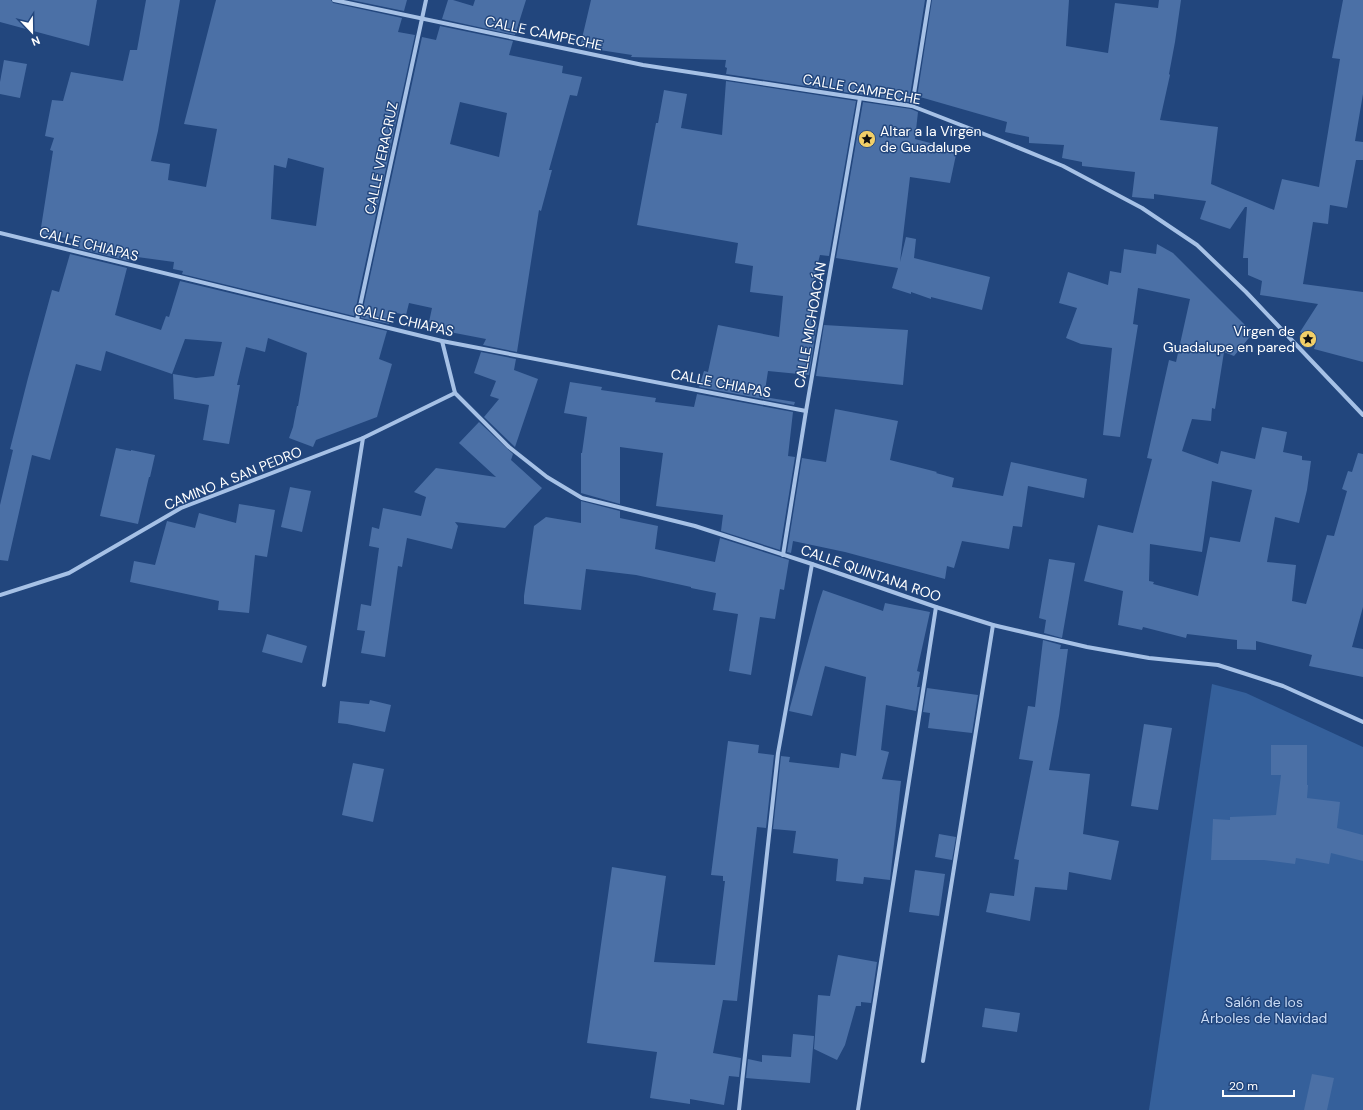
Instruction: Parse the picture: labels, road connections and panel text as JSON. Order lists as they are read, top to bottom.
{
  "streets": {
    "street": [
      "CALLE CAMPECHE",
      "CALLE VERACRUZ",
      "CALLE CHIAPAS",
      "CALLE MICHOACÁN",
      "CAMINO A SAN PEDRO",
      "CALLE QUINTANA ROO"
    ]
  },
  "crossings": [
    ["CALLE CAMPECHE", "CALLE VERACRUZ"],
    ["CALLE CAMPECHE", "CALLE MICHOACÁN"],
    ["CALLE VERACRUZ", "CALLE CHIAPAS"],
    ["CALLE CHIAPAS", "CALLE MICHOACÁN"],
    ["CALLE MICHOACÁN", "CALLE QUINTANA ROO"],
    ["CAMINO A SAN PEDRO", "CALLE QUINTANA ROO"]
  ],
  "parks": ["Salón de los Árboles de Navidad"],
  "places": {
    "place": ["Altar a la Virgen de Guadalupe", "Virgen de Guadalupe en pared"]
  },
  "scale_bar": "20 m",
  "north": "bottom"
}
